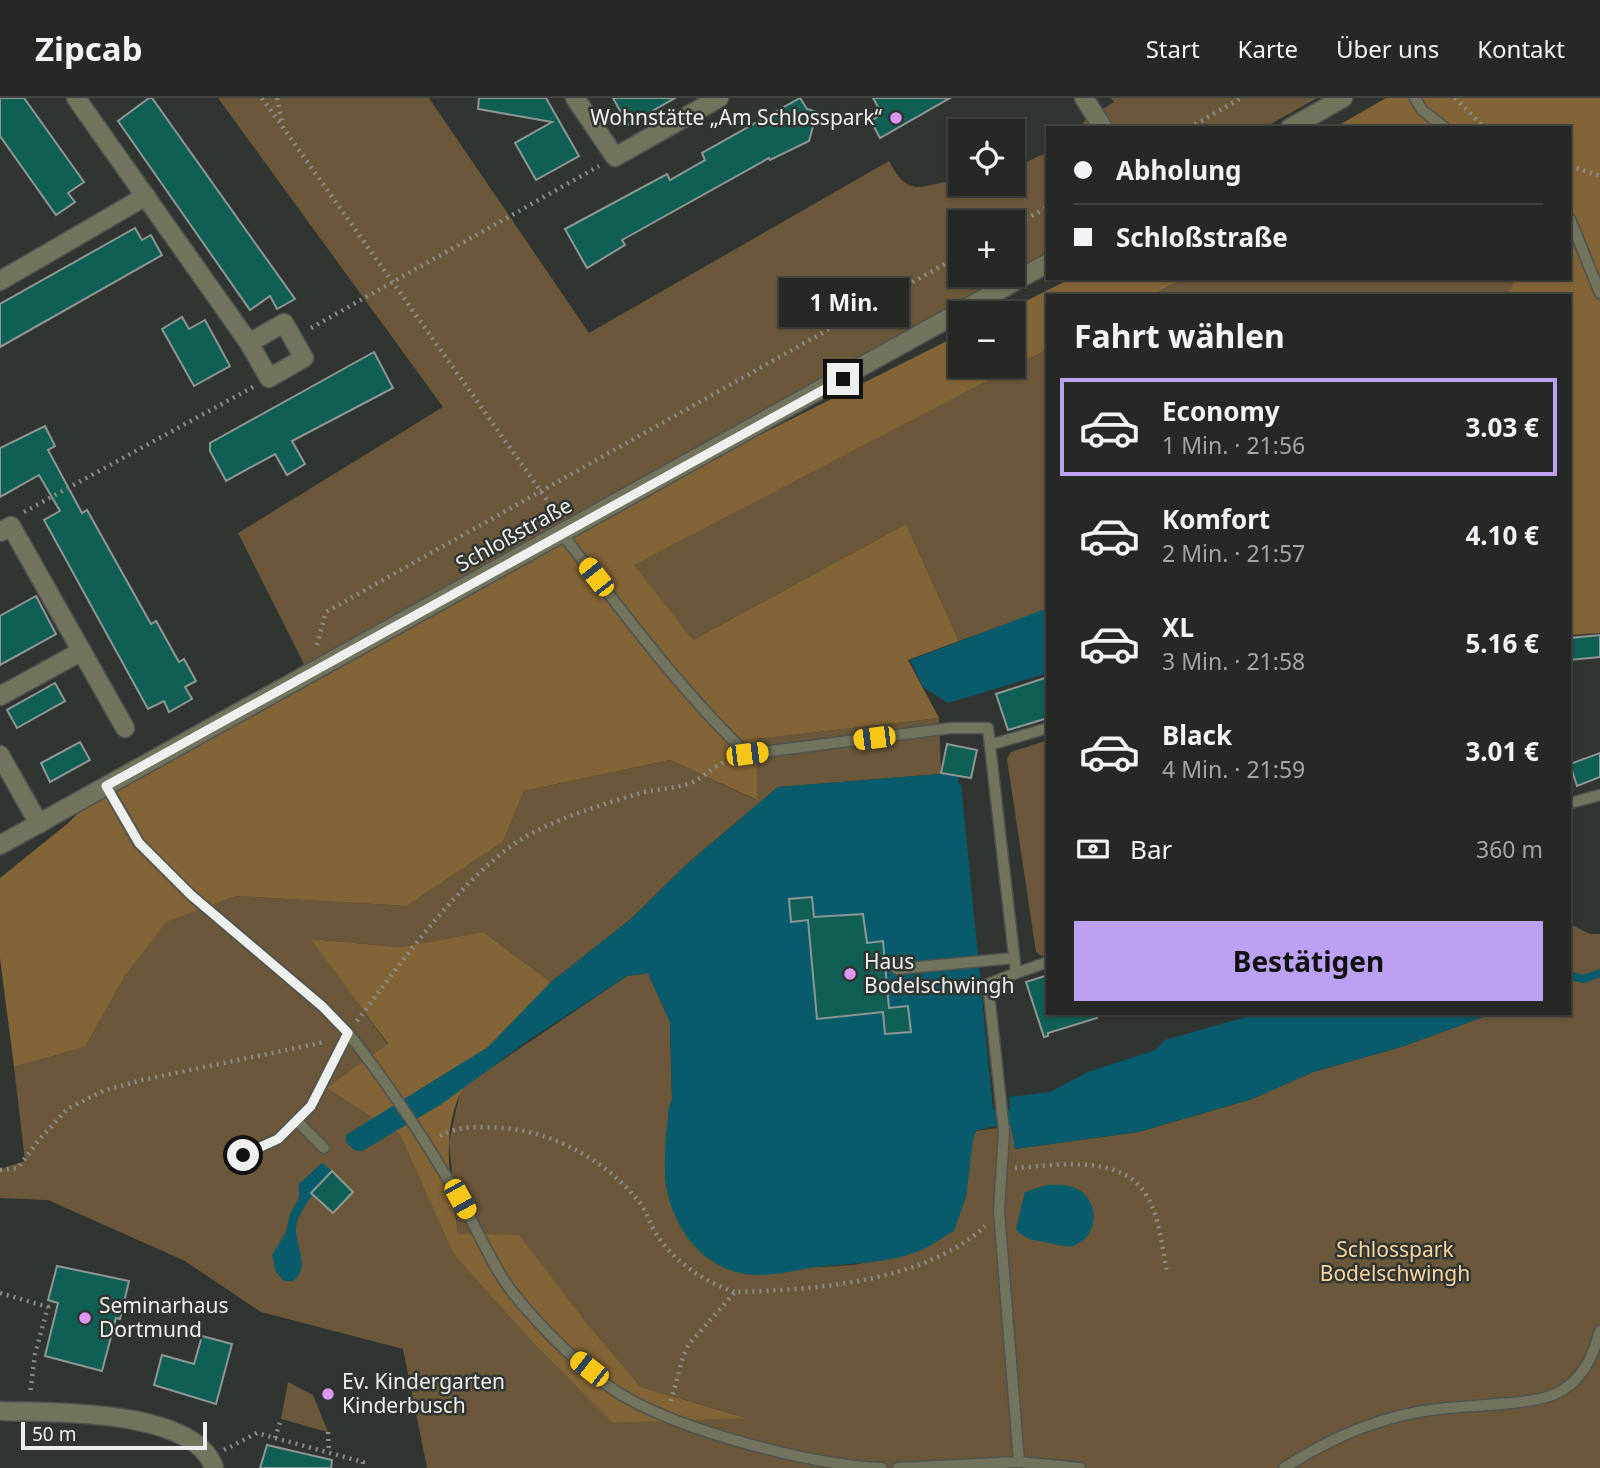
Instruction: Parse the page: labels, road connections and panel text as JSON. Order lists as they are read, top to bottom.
{
  "streets": {
    "street": ["Schloßstraße"]
  },
  "parks": ["Schlosspark Bodelschwingh"],
  "places": [
    "Wohnstätte „Am Schlosspark“",
    "Haus Bodelschwingh",
    "Seminarhaus Dortmund",
    "Ev. Kindergarten Kinderbusch"
  ],
  "scale_bar": "50 m",
  "page": {
    "header": "Zipcab",
    "nav": [
      "Start",
      "Karte",
      "Über uns",
      "Kontakt"
    ],
    "map_buttons": ["+", "−"],
    "banner": ["Abholung", "Schloßstraße"],
    "bubble": "1 Min.",
    "heading": "Fahrt wählen",
    "list": [
      {
        "name": "Economy",
        "note": "1 Min. · 21:56",
        "value": "3.03 €"
      },
      {
        "name": "Komfort",
        "note": "2 Min. · 21:57",
        "value": "4.10 €"
      },
      {
        "name": "XL",
        "note": "3 Min. · 21:58",
        "value": "5.16 €"
      },
      {
        "name": "Black",
        "note": "4 Min. · 21:59",
        "value": "3.01 €"
      }
    ],
    "pay": ["Bar", "360 m"],
    "buttons": "Bestätigen",
    "scale": "50 m"
  }
}
